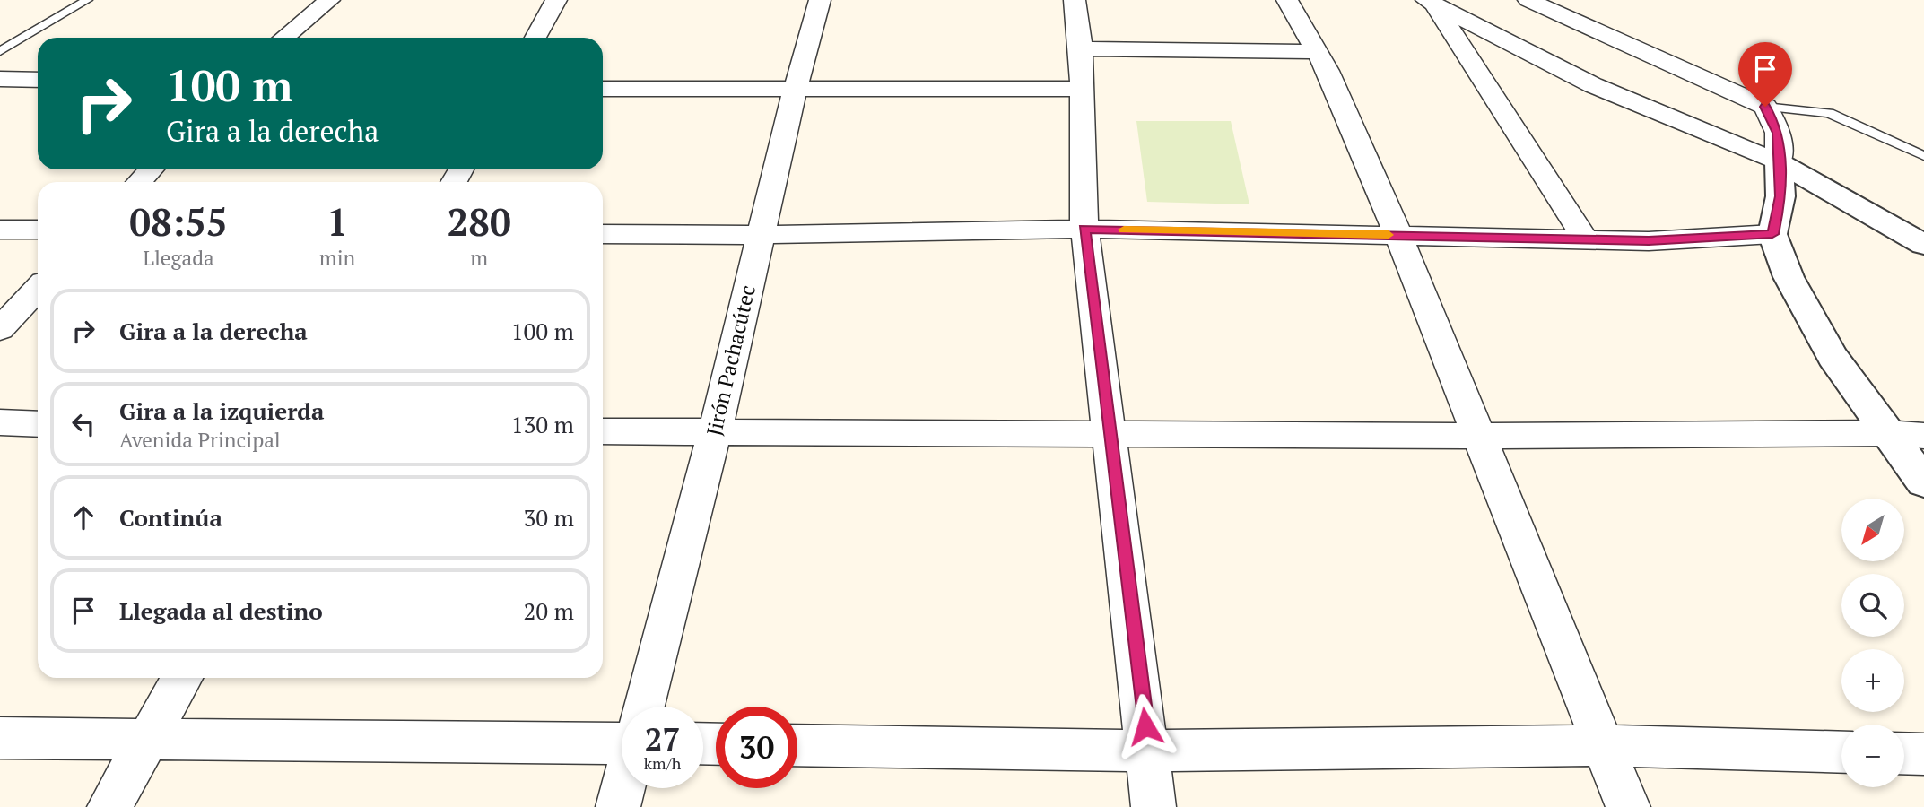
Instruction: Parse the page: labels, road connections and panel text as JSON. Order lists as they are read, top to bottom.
{
  "streets": {
    "street": ["Jirón Pachacútec"]
  },
  "north": "bottom left",
  "page": {
    "turn": ["100 m", "Gira a la derecha"],
    "eta": [
      "08:55",
      "Llegada",
      "1",
      "min",
      "280",
      "m"
    ],
    "list": [
      {
        "name": "Gira a la derecha",
        "value": "100 m"
      },
      {
        "name": "Gira a la izquierda",
        "note": "Avenida Principal",
        "value": "130 m"
      },
      {
        "name": "Continúa",
        "value": "30 m"
      },
      {
        "name": "Llegada al destino",
        "value": "20 m"
      }
    ],
    "map_buttons": ["+", "−"],
    "speed": "27 km/h",
    "limit": "30"
  }
}
